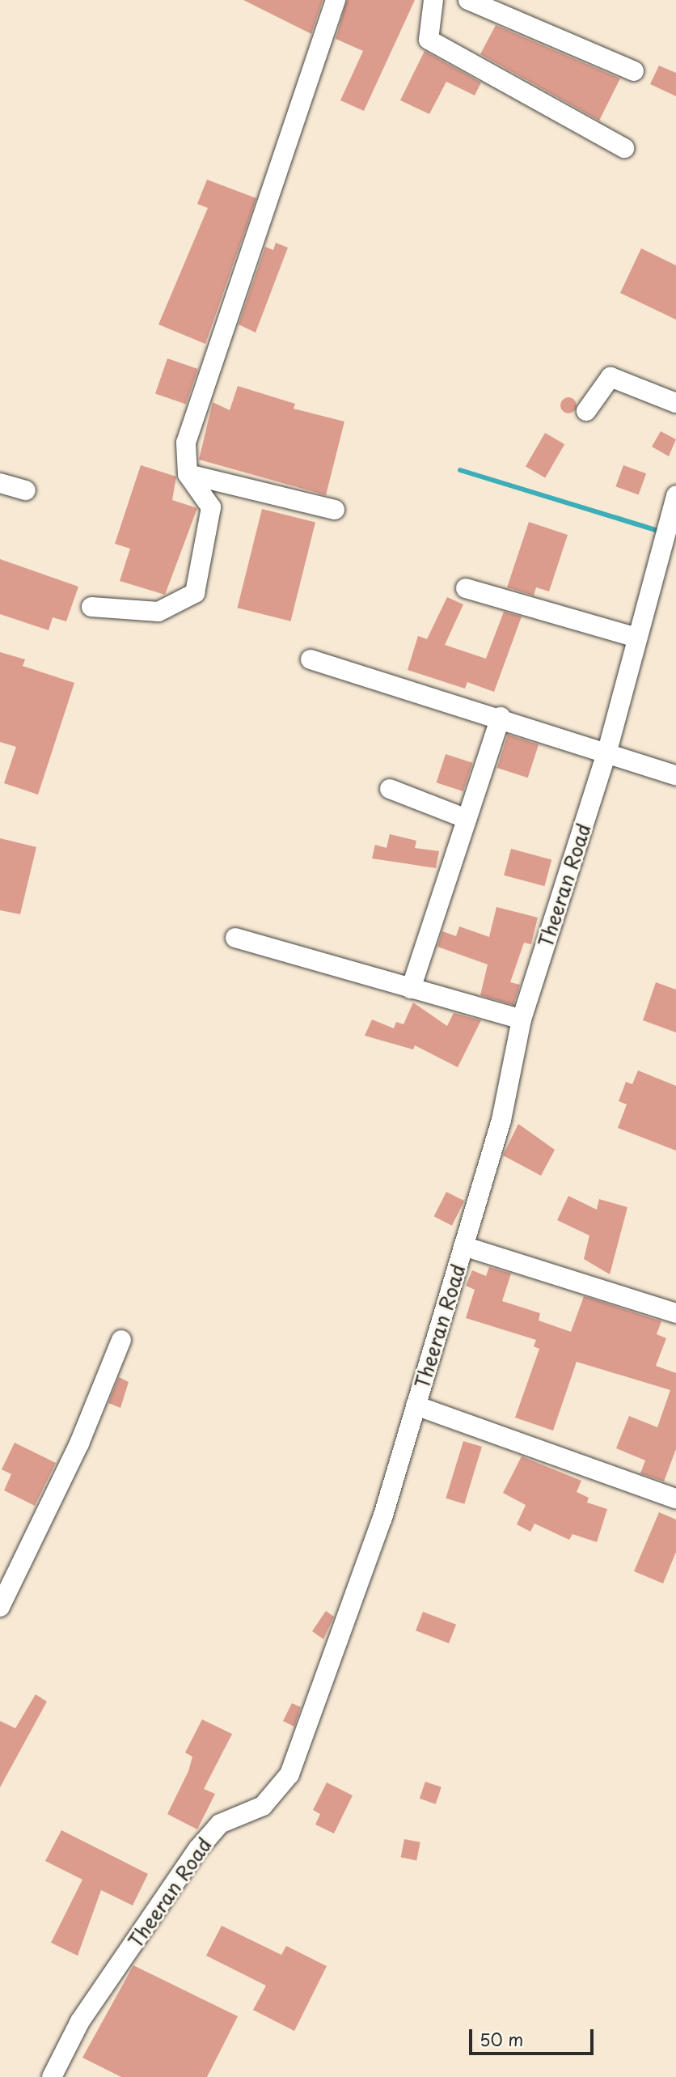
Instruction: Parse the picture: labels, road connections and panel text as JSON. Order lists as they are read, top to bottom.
{
  "streets": {
    "street": ["Theeran Road"]
  },
  "scale_bar": "50 m"
}
